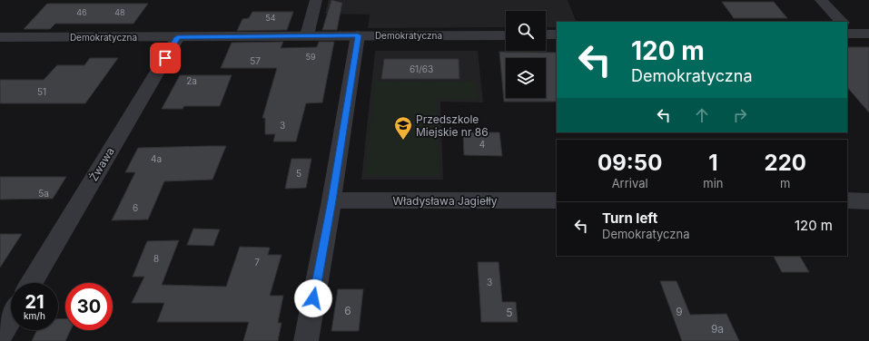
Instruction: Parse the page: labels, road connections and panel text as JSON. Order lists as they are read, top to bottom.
{
  "streets": {
    "street": ["Demokratyczna", "Żwawa", "Władysława Jagiełły"]
  },
  "crossings": [
    ["Demokratyczna", "Żwawa"]
  ],
  "places": {
    "school or university": ["Przedszkole Miejskie nr 86"]
  },
  "house_numbers": [
    "46",
    "48",
    "54",
    "59",
    "57",
    "61/63",
    "2a",
    "51",
    "3",
    "4",
    "4a",
    "5",
    "5a",
    "6",
    "8",
    "7",
    "3",
    "6",
    "9",
    "5",
    "9a"
  ],
  "page": {
    "turn": ["120 m", "Demokratyczna"],
    "eta": [
      "09:50",
      "Arrival",
      "1",
      "min",
      "220",
      "m"
    ],
    "list": [
      {
        "name": "Turn left",
        "note": "Demokratyczna",
        "value": "120 m"
      }
    ],
    "speed": "21 km/h",
    "limit": "30"
  }
}
